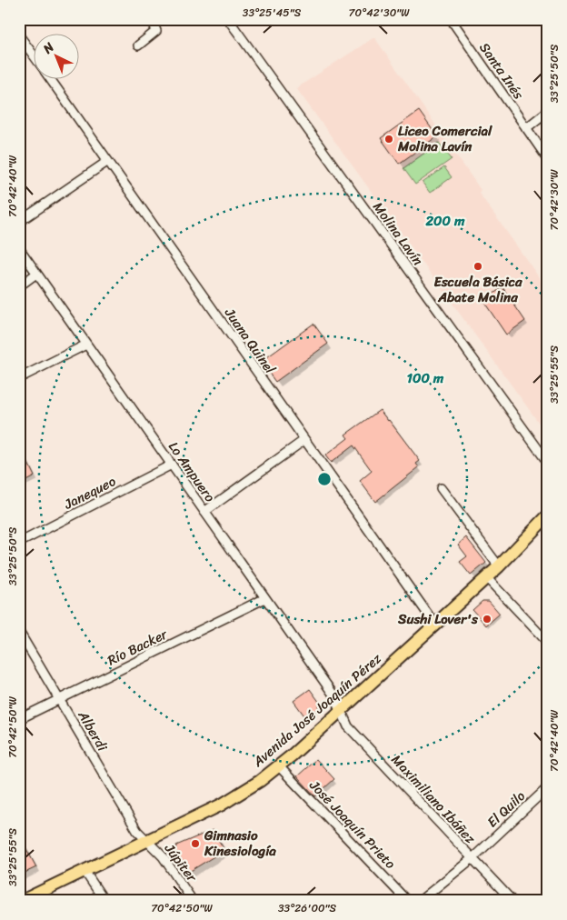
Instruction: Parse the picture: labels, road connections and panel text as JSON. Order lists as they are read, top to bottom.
{
  "streets": {
    "main road": ["Avenida José Joaquín Pérez"],
    "street": [
      "Santa Inés",
      "Molina Lavín",
      "Juana Quinel",
      "Lo Ampuero",
      "Janequeo",
      "Río Backer",
      "Alberdi",
      "Maximiliano Ibáñez",
      "El Quilo",
      "José Joaquín Prieto",
      "Júpiter"
    ]
  },
  "crossings": [
    ["Juana Quinel", "Avenida José Joaquín Pérez"],
    ["Lo Ampuero", "Janequeo"],
    ["Lo Ampuero", "Río Backer"],
    ["Lo Ampuero", "Avenida José Joaquín Pérez"],
    ["Lo Ampuero", "Maximiliano Ibáñez"],
    ["Río Backer", "Alberdi"],
    ["Avenida José Joaquín Pérez", "Alberdi"],
    ["Avenida José Joaquín Pérez", "Maximiliano Ibáñez"],
    ["Avenida José Joaquín Pérez", "José Joaquín Prieto"],
    ["Avenida José Joaquín Pérez", "Júpiter"],
    ["Alberdi", "Júpiter"],
    ["Maximiliano Ibáñez", "El Quilo"]
  ],
  "places": [
    "Liceo Comercial Molina Lavín",
    "Escuela Básica Abate Molina",
    "Sushi Lover's",
    "Gimnasio Kinesiología"
  ],
  "north": "top left",
  "coordinates": [
    "33°25'45\"S",
    "70°42'30\"W",
    "33°25'50\"S",
    "70°42'40\"W",
    "33°25'55\"S",
    "70°42'50\"W",
    "33°26'00\"S"
  ],
  "rings": ["200 m", "100 m"]
}
